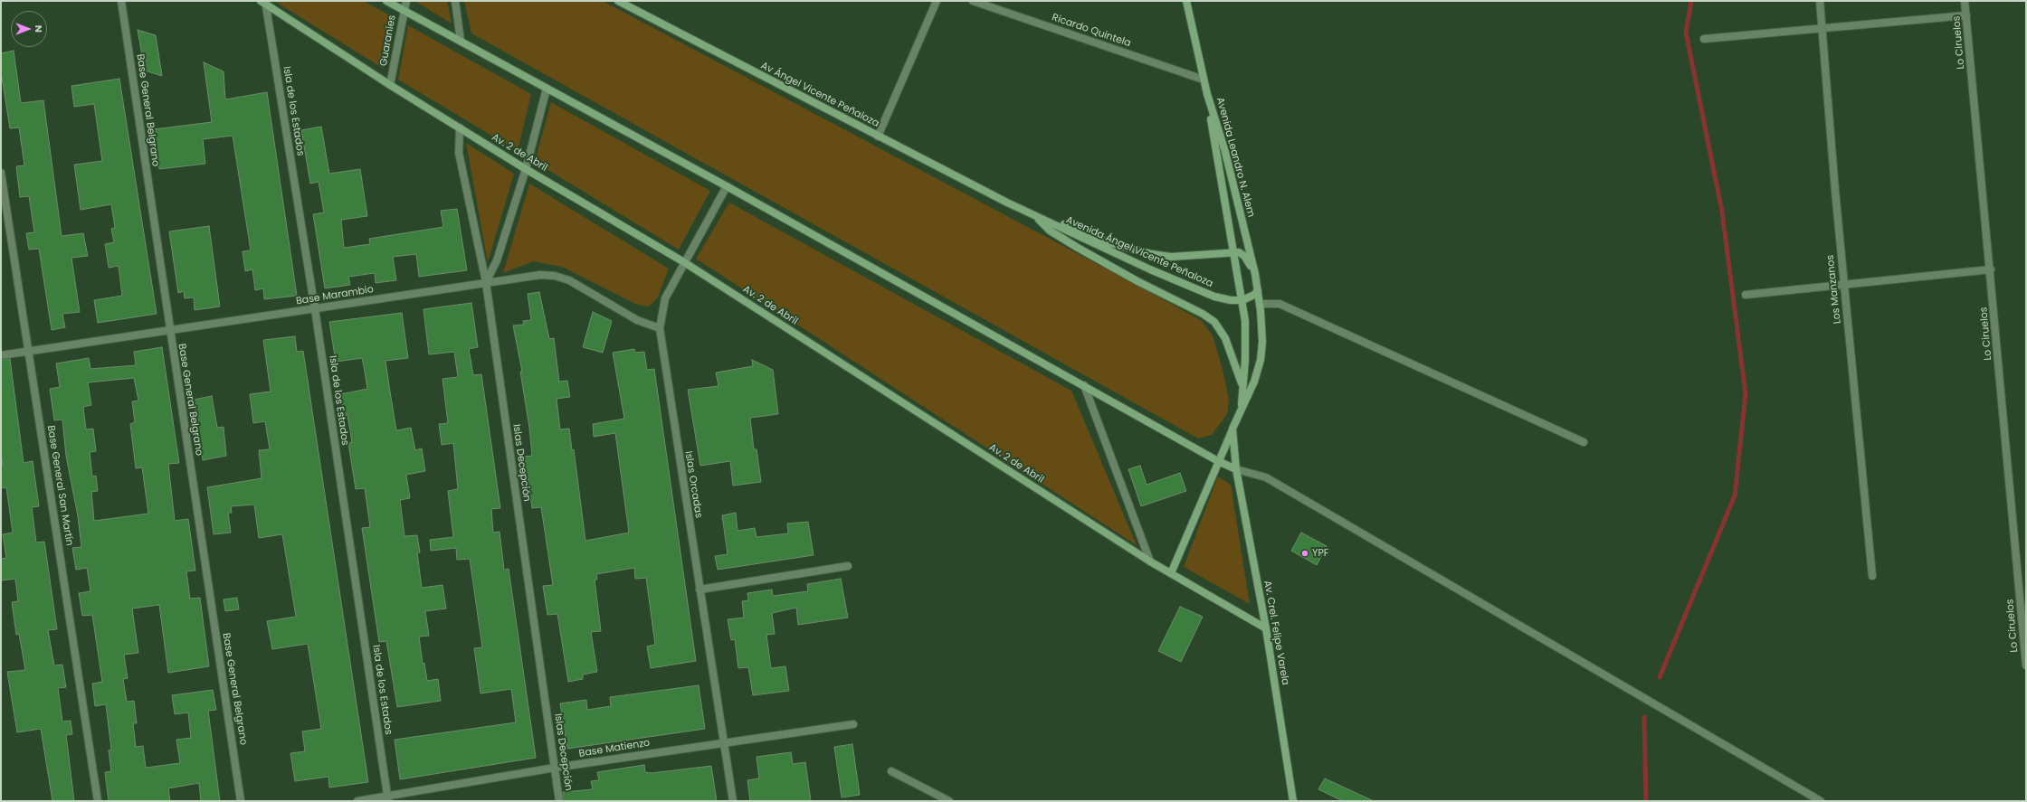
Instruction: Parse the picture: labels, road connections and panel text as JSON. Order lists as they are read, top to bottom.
{
  "streets": {
    "main road": [
      "Av Ángel Vicente Peñaloza",
      "Av. 2 de Abril",
      "Avenida Leandro N. Alem",
      "Avenida Ángel Vicente Peñaloza",
      "Av. Crel. Felipe Varela"
    ],
    "street": [
      "Ricardo Quintela",
      "Guaraníes",
      "Lo Ciruelos",
      "Base General Belgrano",
      "Isla de los Estados",
      "Los Manzanos",
      "Base Marambio",
      "Islas Decepción",
      "Islas Orcadas",
      "Base General San Martín",
      "Base Matienzo"
    ]
  },
  "crossings": [
    ["Guaraníes", "Av. 2 de Abril"],
    ["Av Ángel Vicente Peñaloza", "Avenida Ángel Vicente Peñaloza"],
    ["Base General Belgrano", "Base Marambio"],
    ["Isla de los Estados", "Av. 2 de Abril"],
    ["Isla de los Estados", "Base Marambio"],
    ["Isla de los Estados", "Base Matienzo"],
    ["Av. 2 de Abril", "Islas Decepción"],
    ["Av. 2 de Abril", "Islas Orcadas"],
    ["Av. 2 de Abril", "Av. Crel. Felipe Varela"],
    ["Avenida Leandro N. Alem", "Avenida Ángel Vicente Peñaloza"],
    ["Avenida Leandro N. Alem", "Av. Crel. Felipe Varela"],
    ["Base Marambio", "Islas Decepción"],
    ["Base Marambio", "Islas Orcadas"],
    ["Base Marambio", "Base General San Martín"],
    ["Islas Decepción", "Base Matienzo"],
    ["Islas Orcadas", "Base Matienzo"]
  ],
  "places": ["YPF"],
  "north": "right"
}
